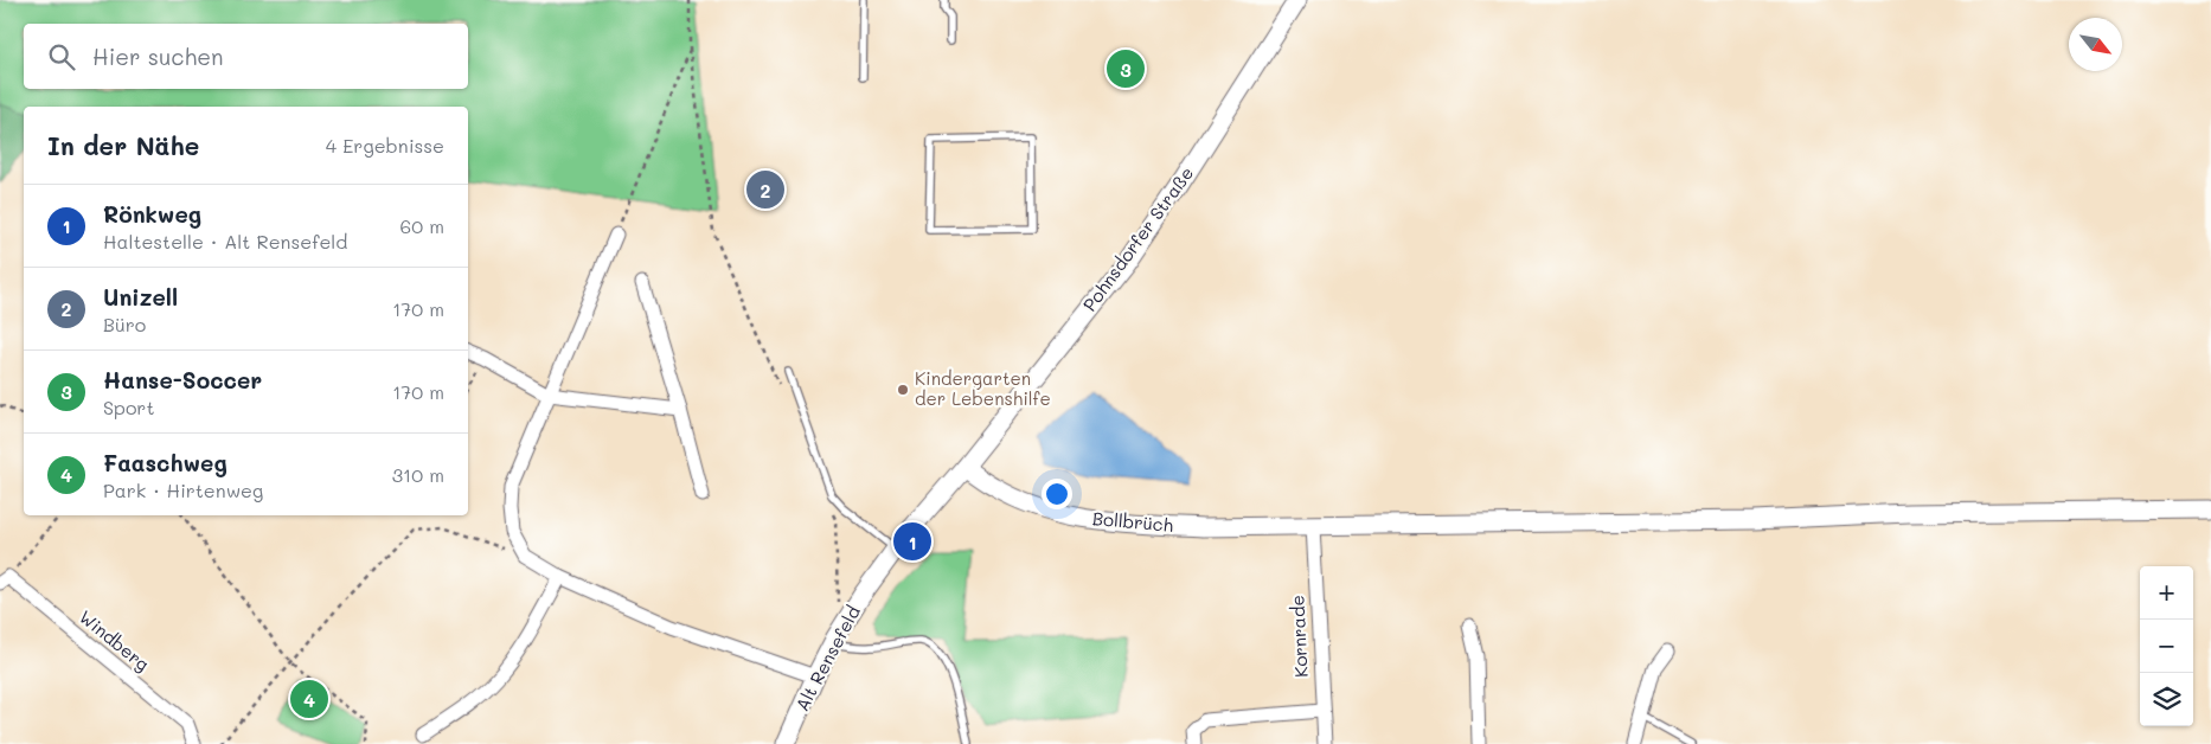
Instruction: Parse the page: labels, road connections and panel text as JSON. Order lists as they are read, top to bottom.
{
  "streets": {
    "street": [
      "Pohnsdorfer Straße",
      "Bollbrüch",
      "Kornrade",
      "Windberg",
      "Alt Rensefeld"
    ]
  },
  "crossings": [
    ["Pohnsdorfer Straße", "Bollbrüch"],
    ["Pohnsdorfer Straße", "Alt Rensefeld"],
    ["Bollbrüch", "Kornrade"],
    ["Bollbrüch", "Alt Rensefeld"]
  ],
  "places": ["Kindergarten der Lebenshilfe"],
  "north": "bottom right",
  "page": {
    "search": "Hier suchen",
    "pins": [
      "3",
      "2",
      "1",
      "4"
    ],
    "heading": ["In der Nähe", "4 Ergebnisse"],
    "list": [
      {
        "mark": "1",
        "name": "Rönkweg",
        "note": "Haltestelle · Alt Rensefeld",
        "value": "60 m"
      },
      {
        "mark": "2",
        "name": "Unizell",
        "note": "Büro",
        "value": "170 m"
      },
      {
        "mark": "3",
        "name": "Hanse-Soccer",
        "note": "Sport",
        "value": "170 m"
      },
      {
        "mark": "4",
        "name": "Faaschweg",
        "note": "Park · Hirtenweg",
        "value": "310 m"
      }
    ],
    "map_buttons": ["+", "−"]
  }
}
